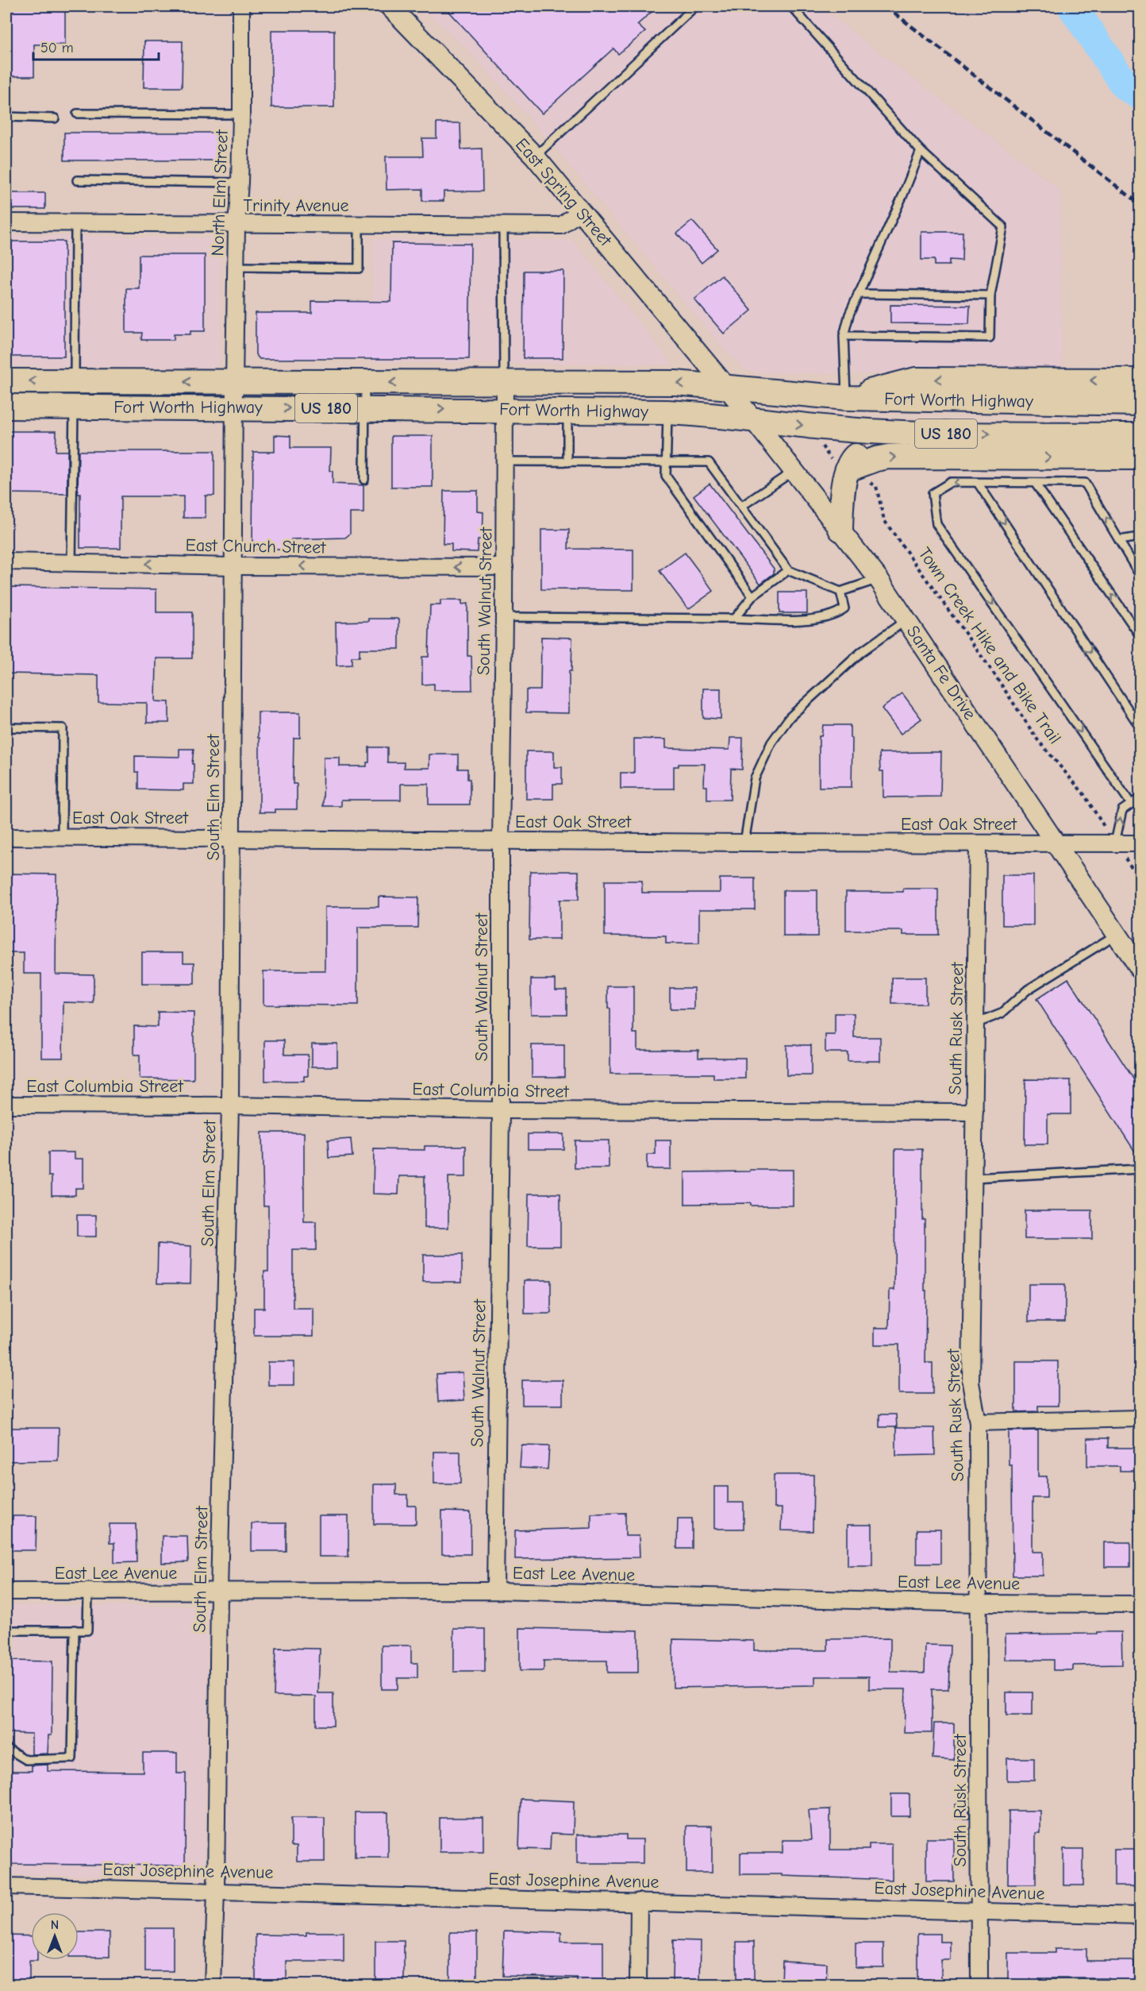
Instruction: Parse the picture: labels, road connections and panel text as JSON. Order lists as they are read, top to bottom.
{
  "streets": {
    "main road": ["Fort Worth Highway", "US 180"],
    "street": [
      "East Spring Street",
      "North Elm Street",
      "Trinity Avenue",
      "East Church Street",
      "South Walnut Street",
      "Santa Fe Drive",
      "South Elm Street",
      "East Oak Street",
      "South Rusk Street",
      "East Columbia Street",
      "East Lee Avenue",
      "East Josephine Avenue"
    ],
    "path": ["Town Creek Hike and Bike Trail"]
  },
  "crossings": [
    ["East Spring Street", "Trinity Avenue"],
    ["East Spring Street", "Fort Worth Highway"],
    ["East Spring Street", "Santa Fe Drive"],
    ["North Elm Street", "Trinity Avenue"],
    ["North Elm Street", "Fort Worth Highway"],
    ["North Elm Street", "South Elm Street"],
    ["Fort Worth Highway", "South Walnut Street"],
    ["Fort Worth Highway", "Santa Fe Drive"],
    ["Fort Worth Highway", "South Elm Street"],
    ["East Church Street", "South Walnut Street"],
    ["East Church Street", "South Elm Street"],
    ["South Walnut Street", "East Oak Street"],
    ["South Walnut Street", "East Columbia Street"],
    ["South Walnut Street", "East Lee Avenue"],
    ["Santa Fe Drive", "East Oak Street"],
    ["South Elm Street", "East Oak Street"],
    ["South Elm Street", "East Columbia Street"],
    ["South Elm Street", "East Lee Avenue"],
    ["South Elm Street", "East Josephine Avenue"],
    ["East Oak Street", "South Rusk Street"],
    ["South Rusk Street", "East Columbia Street"],
    ["South Rusk Street", "East Lee Avenue"],
    ["South Rusk Street", "East Josephine Avenue"]
  ],
  "one_way": ["East Church Street"],
  "scale_bar": "50 m",
  "north": "top"
}
